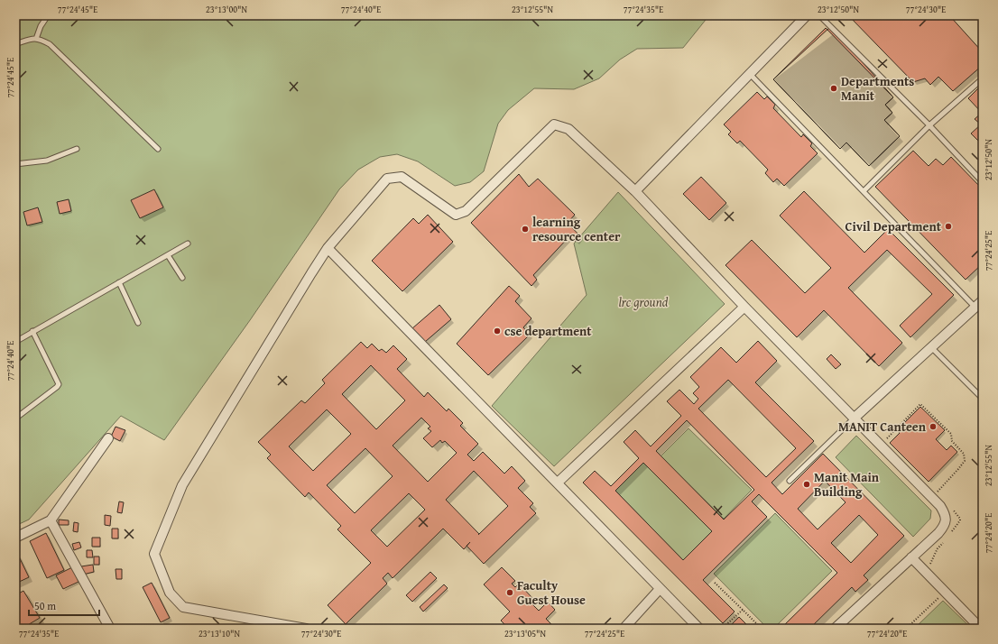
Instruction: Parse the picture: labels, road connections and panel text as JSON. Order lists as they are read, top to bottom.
{
  "parks": ["lrc ground"],
  "places": [
    "Departments Manit",
    "Civil Department",
    "learning resource center",
    "cse department",
    "MANIT Canteen",
    "Manit Main Building",
    "Faculty Guest House"
  ],
  "scale_bar": "50 m",
  "coordinates": [
    "77°24'45\"E",
    "23°13'00\"N",
    "77°24'40\"E",
    "23°12'55\"N",
    "77°24'35\"E",
    "23°12'50\"N",
    "77°24'30\"E",
    "77°24'25\"E",
    "77°24'20\"E",
    "23°13'10\"N",
    "23°13'05\"N"
  ]
}
